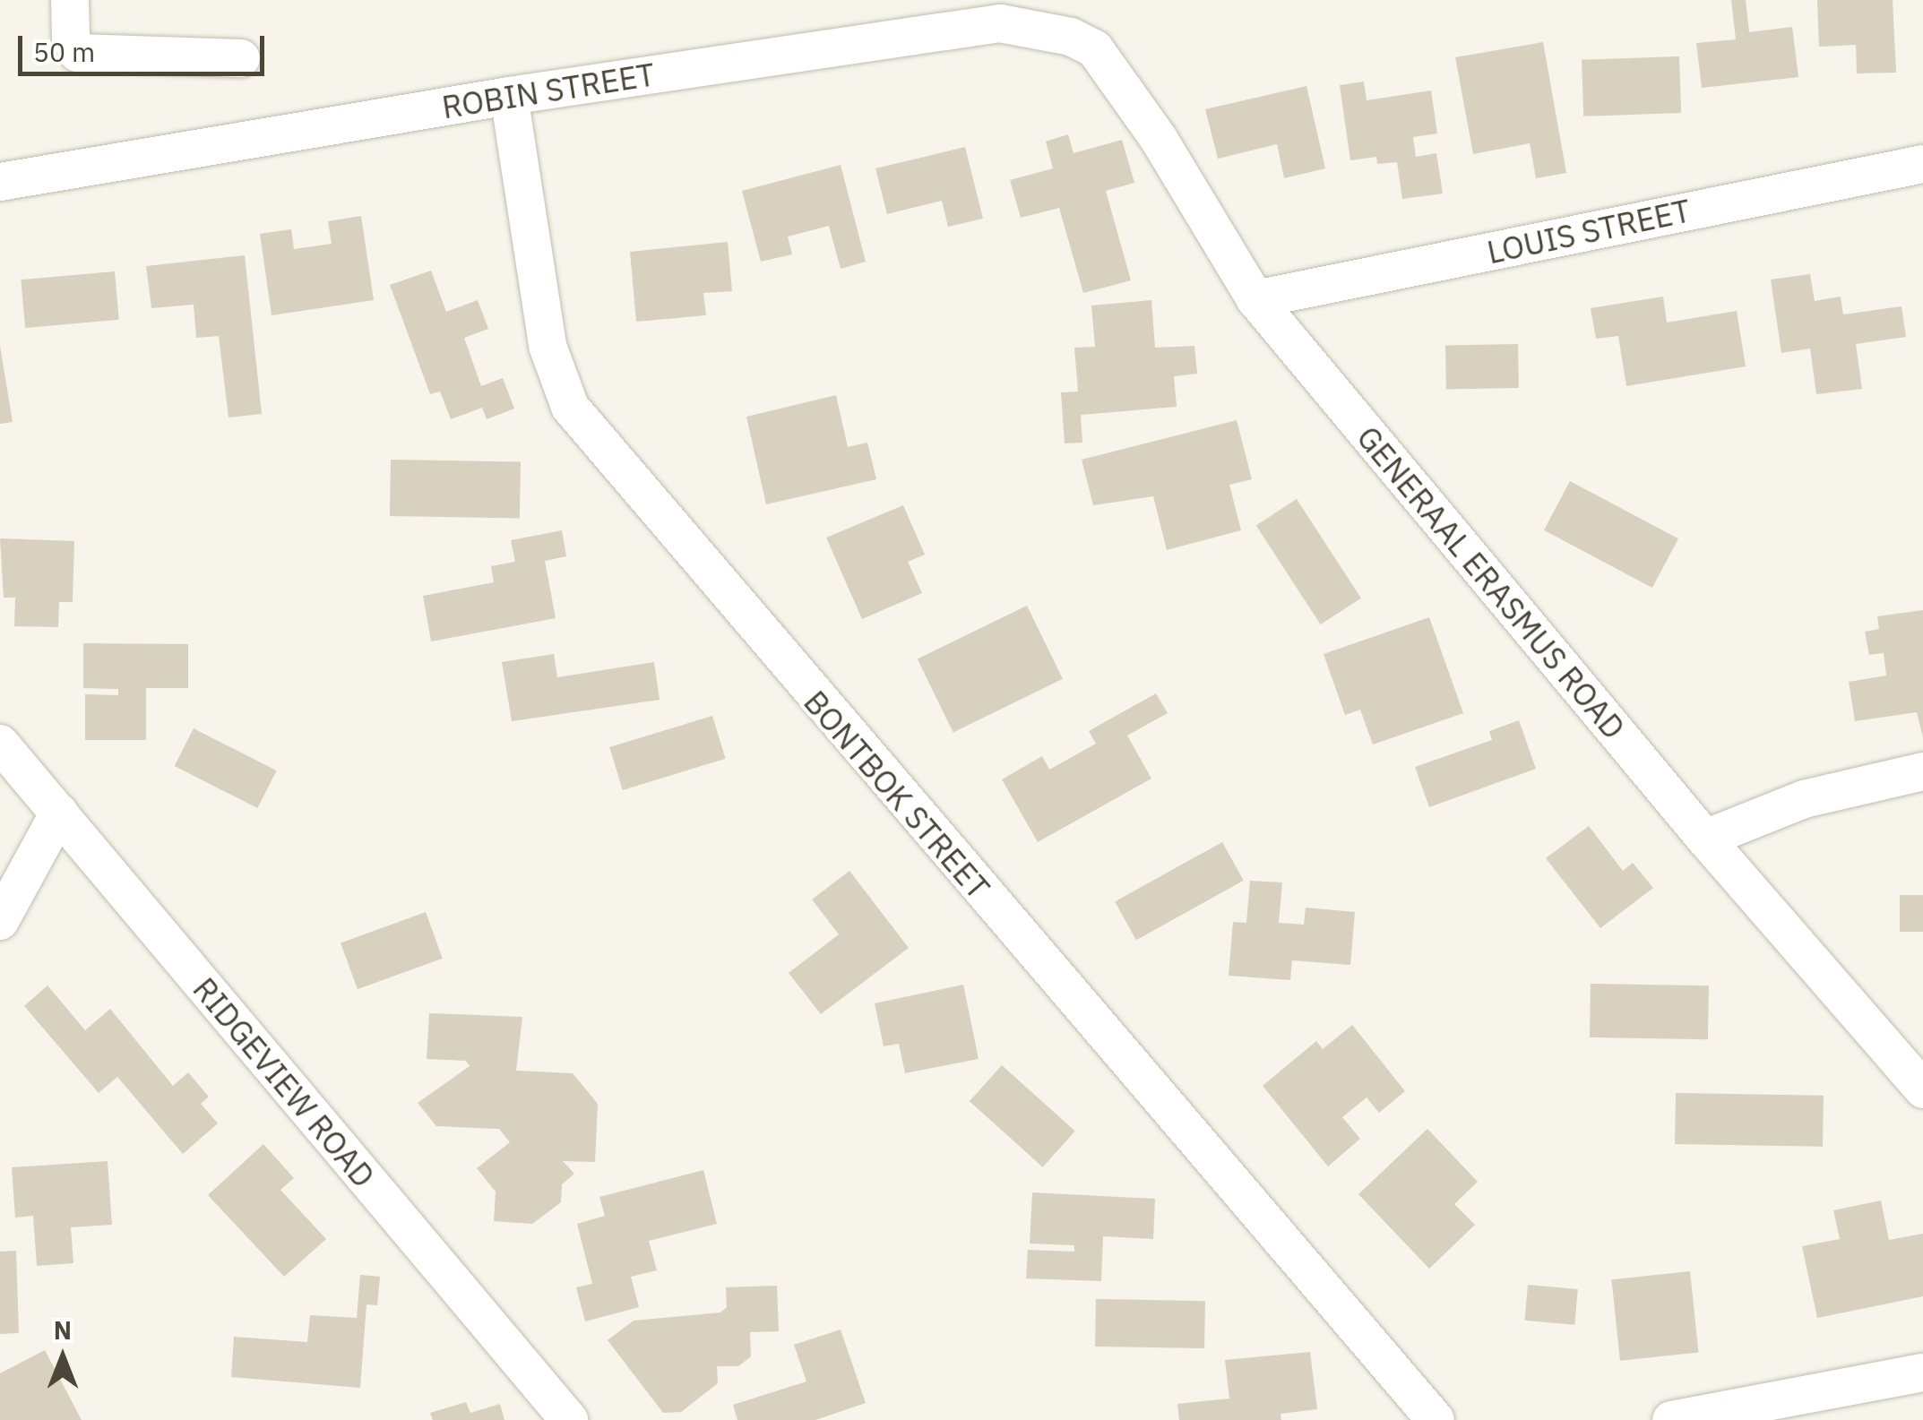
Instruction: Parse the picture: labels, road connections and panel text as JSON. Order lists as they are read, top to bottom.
{
  "streets": {
    "street": [
      "ROBIN STREET",
      "LOUIS STREET",
      "GENERAAL ERASMUS ROAD",
      "BONTBOK STREET",
      "RIDGEVIEW ROAD"
    ]
  },
  "crossings": [
    ["ROBIN STREET", "GENERAAL ERASMUS ROAD"],
    ["ROBIN STREET", "BONTBOK STREET"],
    ["LOUIS STREET", "GENERAAL ERASMUS ROAD"]
  ],
  "scale_bar": "50 m",
  "north": "top"
}
